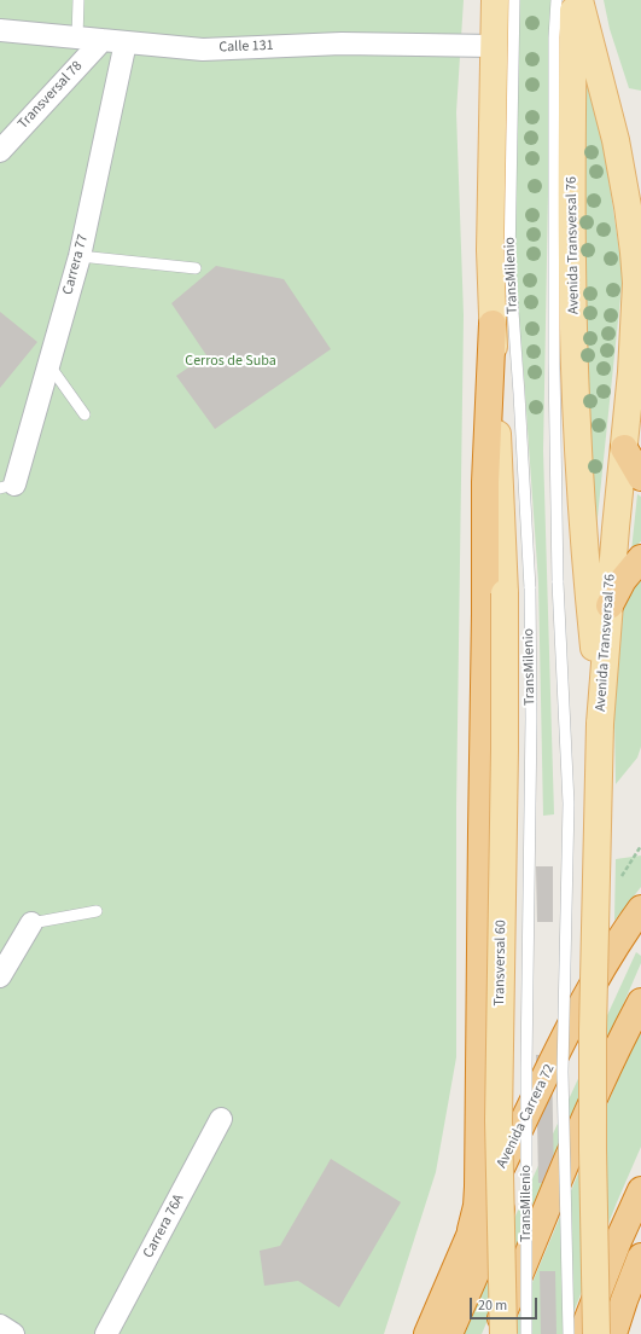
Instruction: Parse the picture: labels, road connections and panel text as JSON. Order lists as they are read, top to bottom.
{
  "streets": {
    "highway": ["Avenida Carrera 72"],
    "main road": ["Avenida Transversal 76", "Transversal 60"],
    "street": [
      "Calle 131",
      "Transversal 78",
      "Carrera 77",
      "Carrera 76A"
    ],
    "lane": ["TransMilenio"]
  },
  "crossings": [
    ["Calle 131", "Transversal 78"],
    ["Calle 131", "Carrera 77"],
    ["TransMilenio", "Transversal 60"]
  ],
  "parks": ["Cerros de Suba"],
  "scale_bar": "20 m"
}
